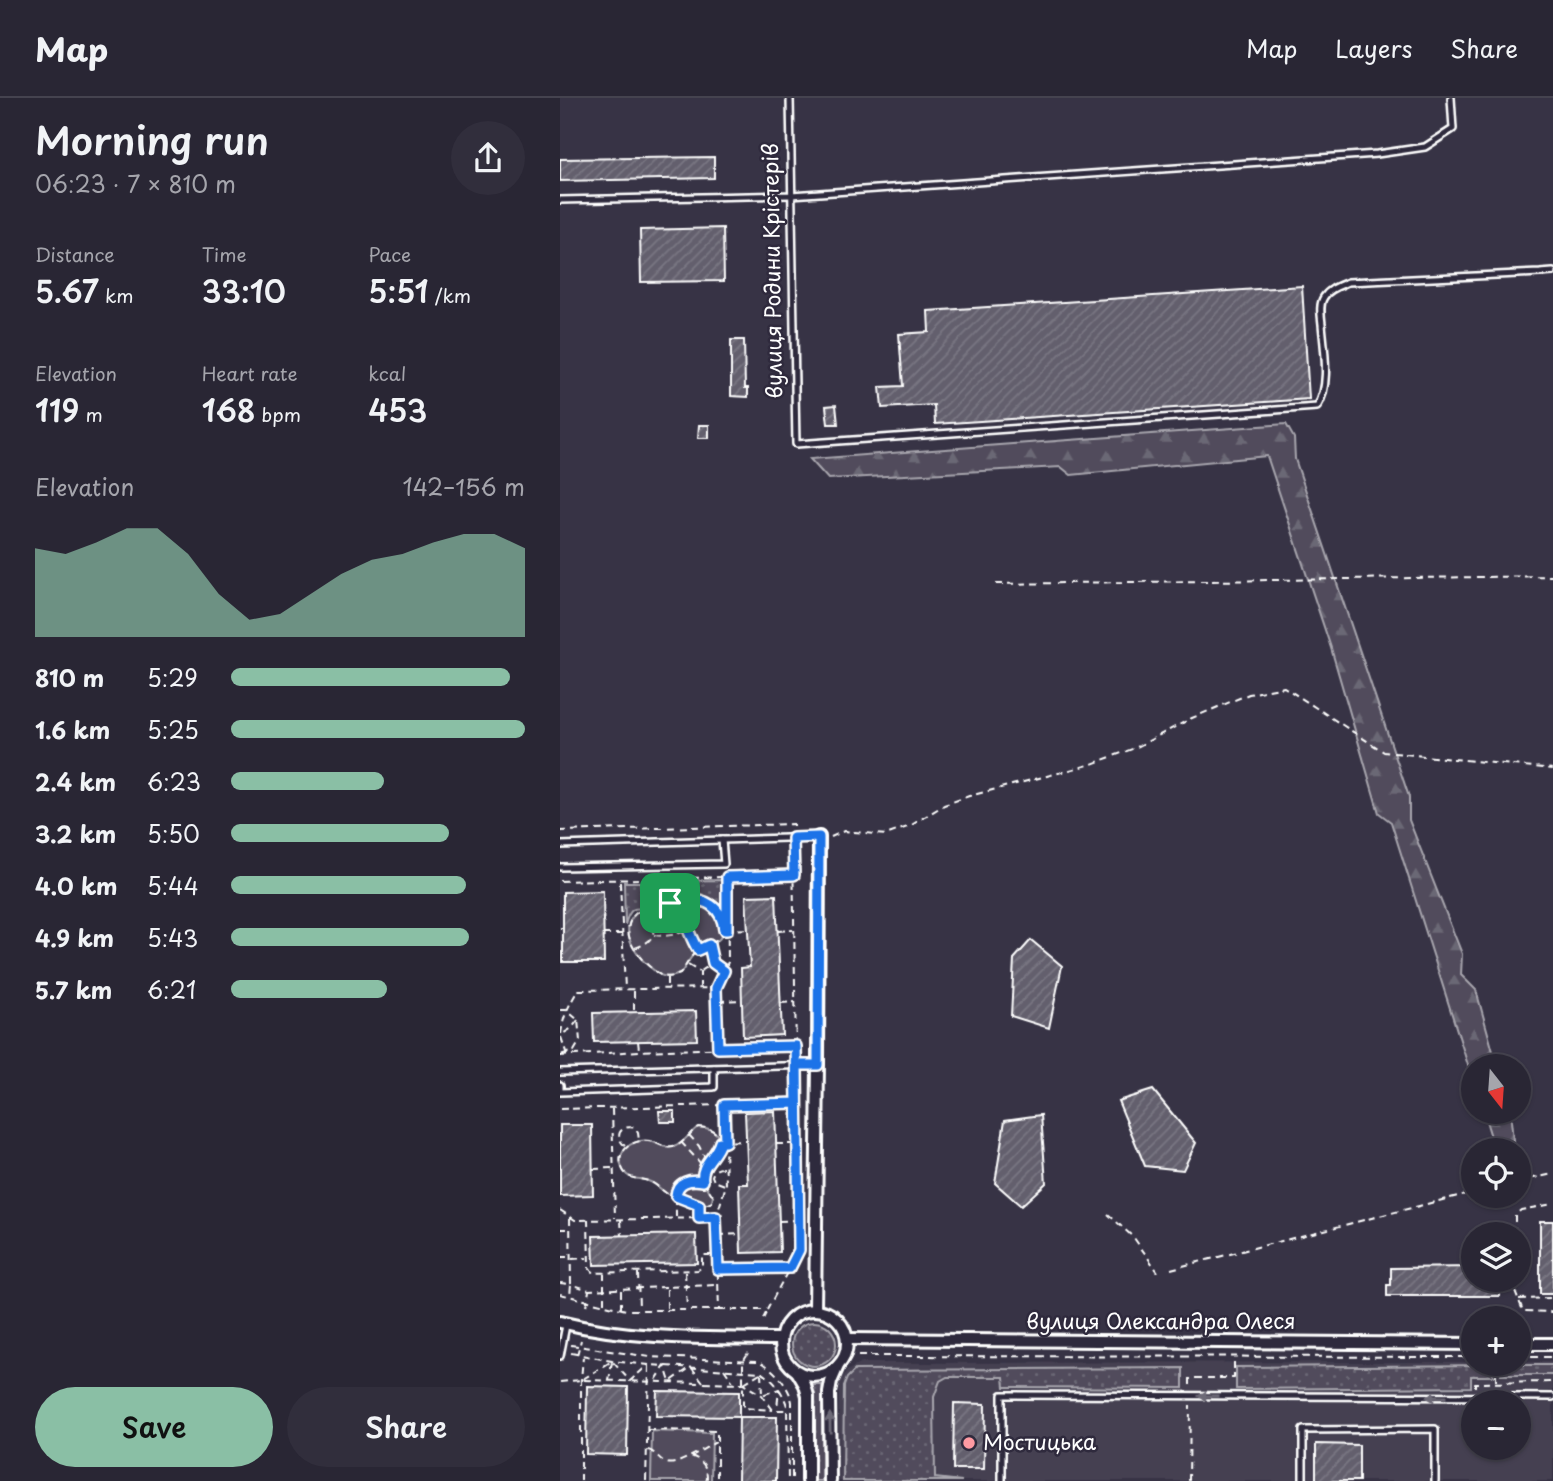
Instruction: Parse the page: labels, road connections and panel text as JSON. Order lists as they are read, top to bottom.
{
  "streets": {
    "street": ["вулиця Олександра Олеся"],
    "lane": ["вулиця Родини Крістерів"]
  },
  "places": ["Мостицька"],
  "north": "bottom",
  "page": {
    "header": "Map",
    "nav": ["Map", "Layers", "Share"],
    "heading": ["Morning run", "06:23 · 7 × 810 m"],
    "stats": [
      ["Distance", "5.67 km"],
      ["Time", "33:10"],
      ["Pace", "5:51 /km"],
      ["Elevation", "119 m"],
      ["Heart rate", "168 bpm"],
      ["kcal", "453"]
    ],
    "chart": ["Elevation", "142–156 m"],
    "list": [
      {
        "name": "810 m",
        "note": "5:29"
      },
      {
        "name": "1.6 km",
        "note": "5:25"
      },
      {
        "name": "2.4 km",
        "note": "6:23"
      },
      {
        "name": "3.2 km",
        "note": "5:50"
      },
      {
        "name": "4.0 km",
        "note": "5:44"
      },
      {
        "name": "4.9 km",
        "note": "5:43"
      },
      {
        "name": "5.7 km",
        "note": "6:21"
      }
    ],
    "map_buttons": ["+", "−"],
    "buttons": ["Save", "Share"]
  }
}
